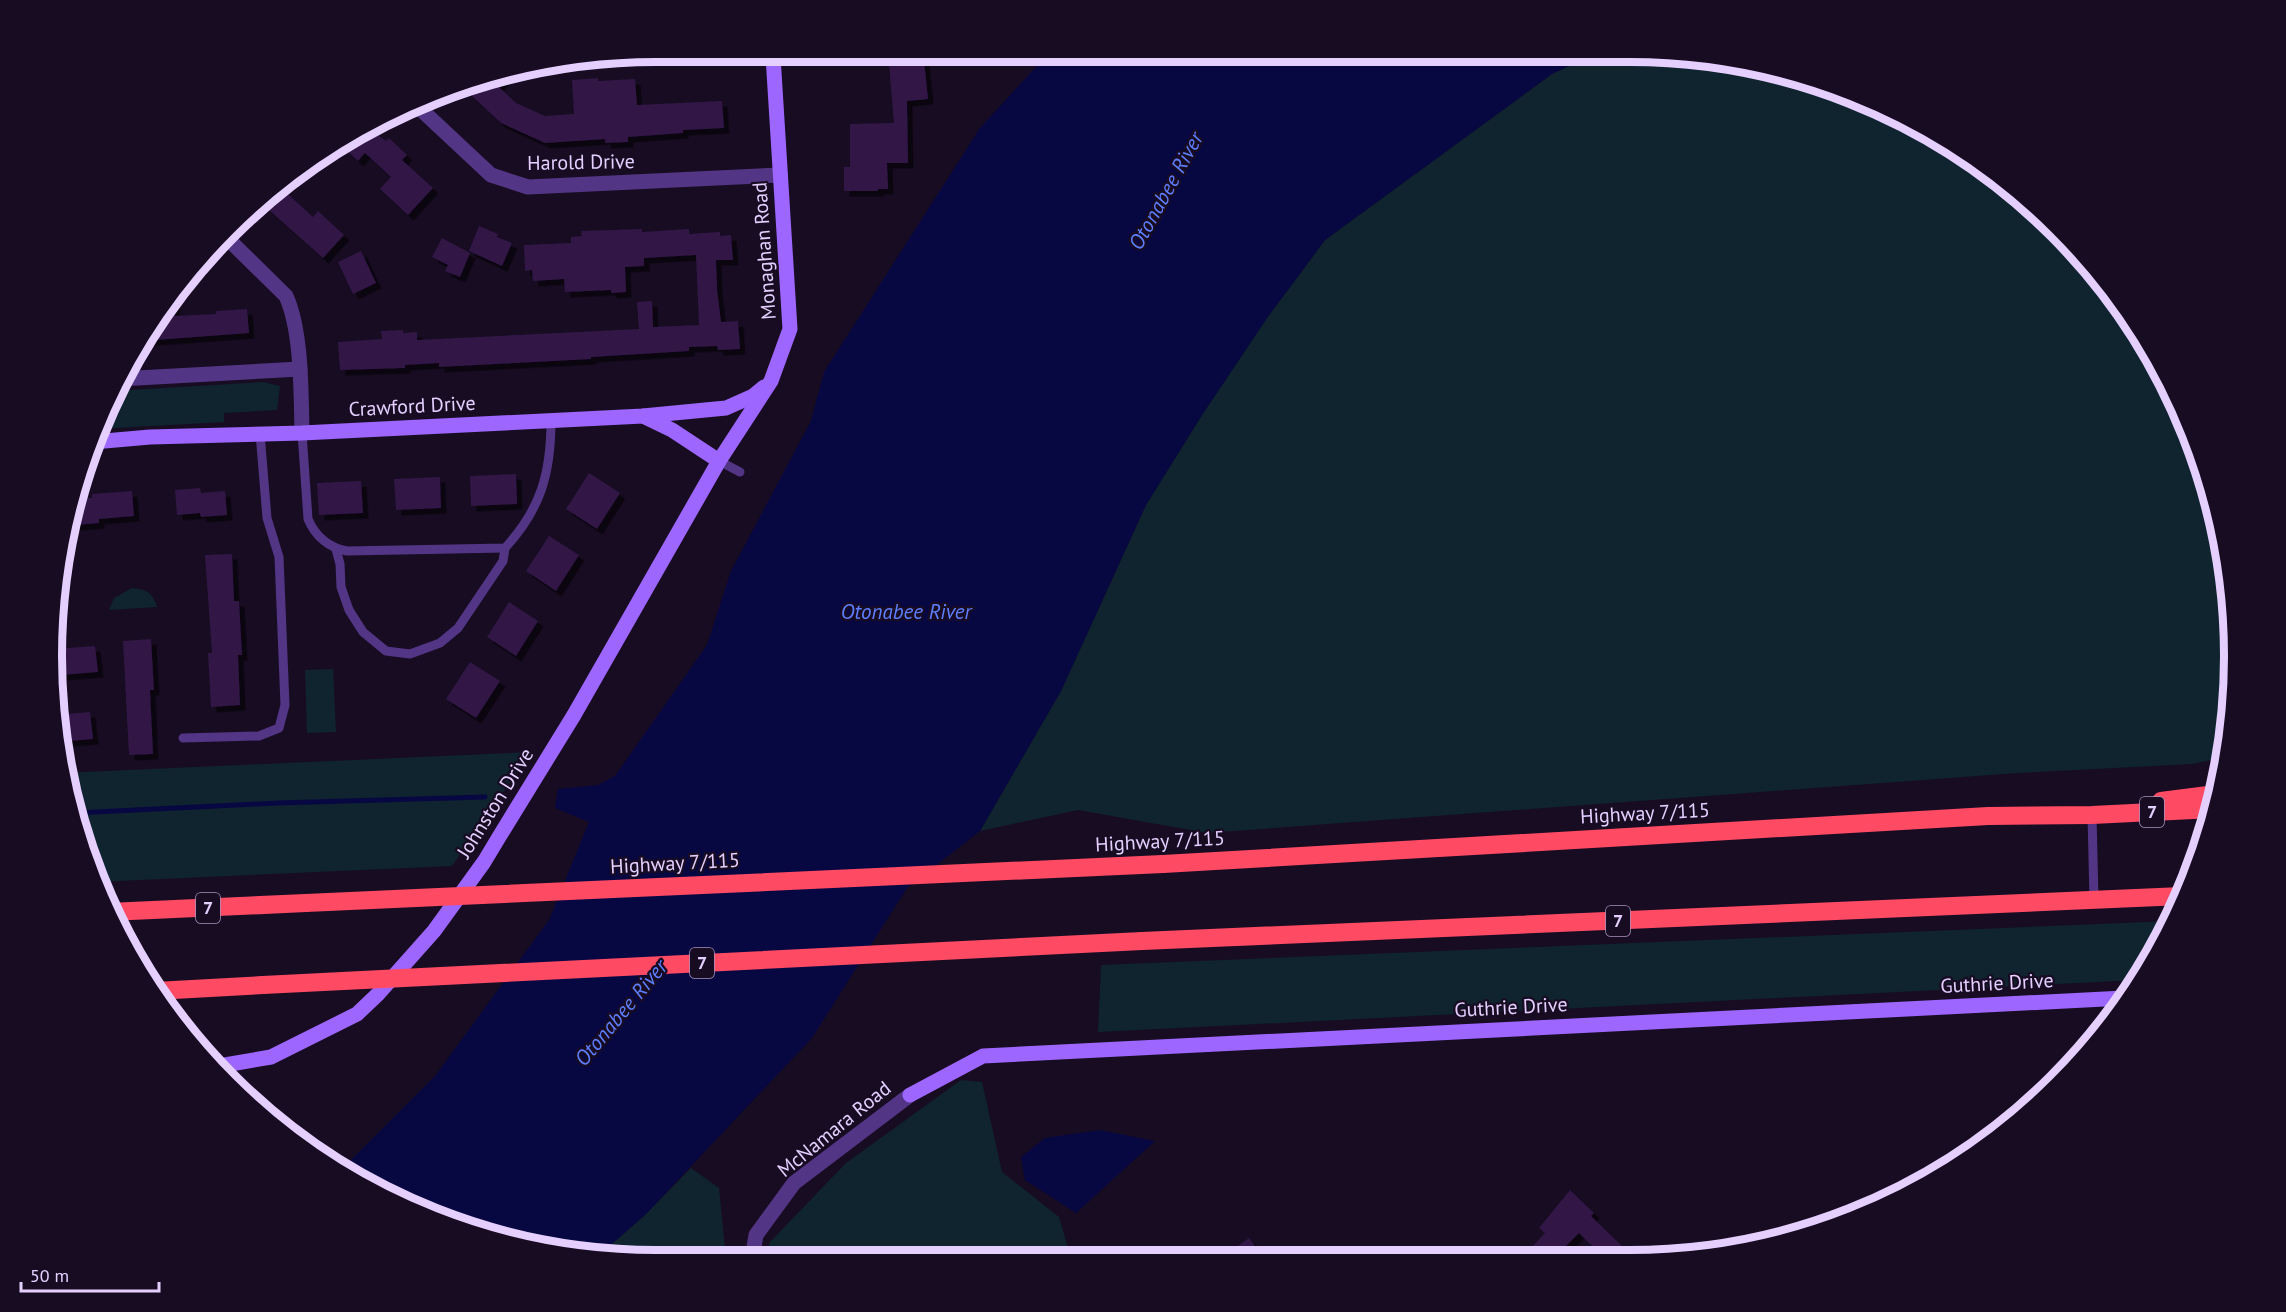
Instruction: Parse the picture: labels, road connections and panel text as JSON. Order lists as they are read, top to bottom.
{
  "streets": {
    "highway": ["7", "Highway 7/115"],
    "street": [
      "Harold Drive",
      "Monaghan Road",
      "Crawford Drive",
      "Johnston Drive",
      "Guthrie Drive",
      "McNamara Road"
    ]
  },
  "crossings": [
    ["Harold Drive", "Monaghan Road"],
    ["Monaghan Road", "Crawford Drive"],
    ["Monaghan Road", "Johnston Drive"],
    ["Crawford Drive", "Johnston Drive"],
    ["Guthrie Drive", "McNamara Road"]
  ],
  "water": ["Otonabee River"],
  "scale_bar": "50 m"
}
